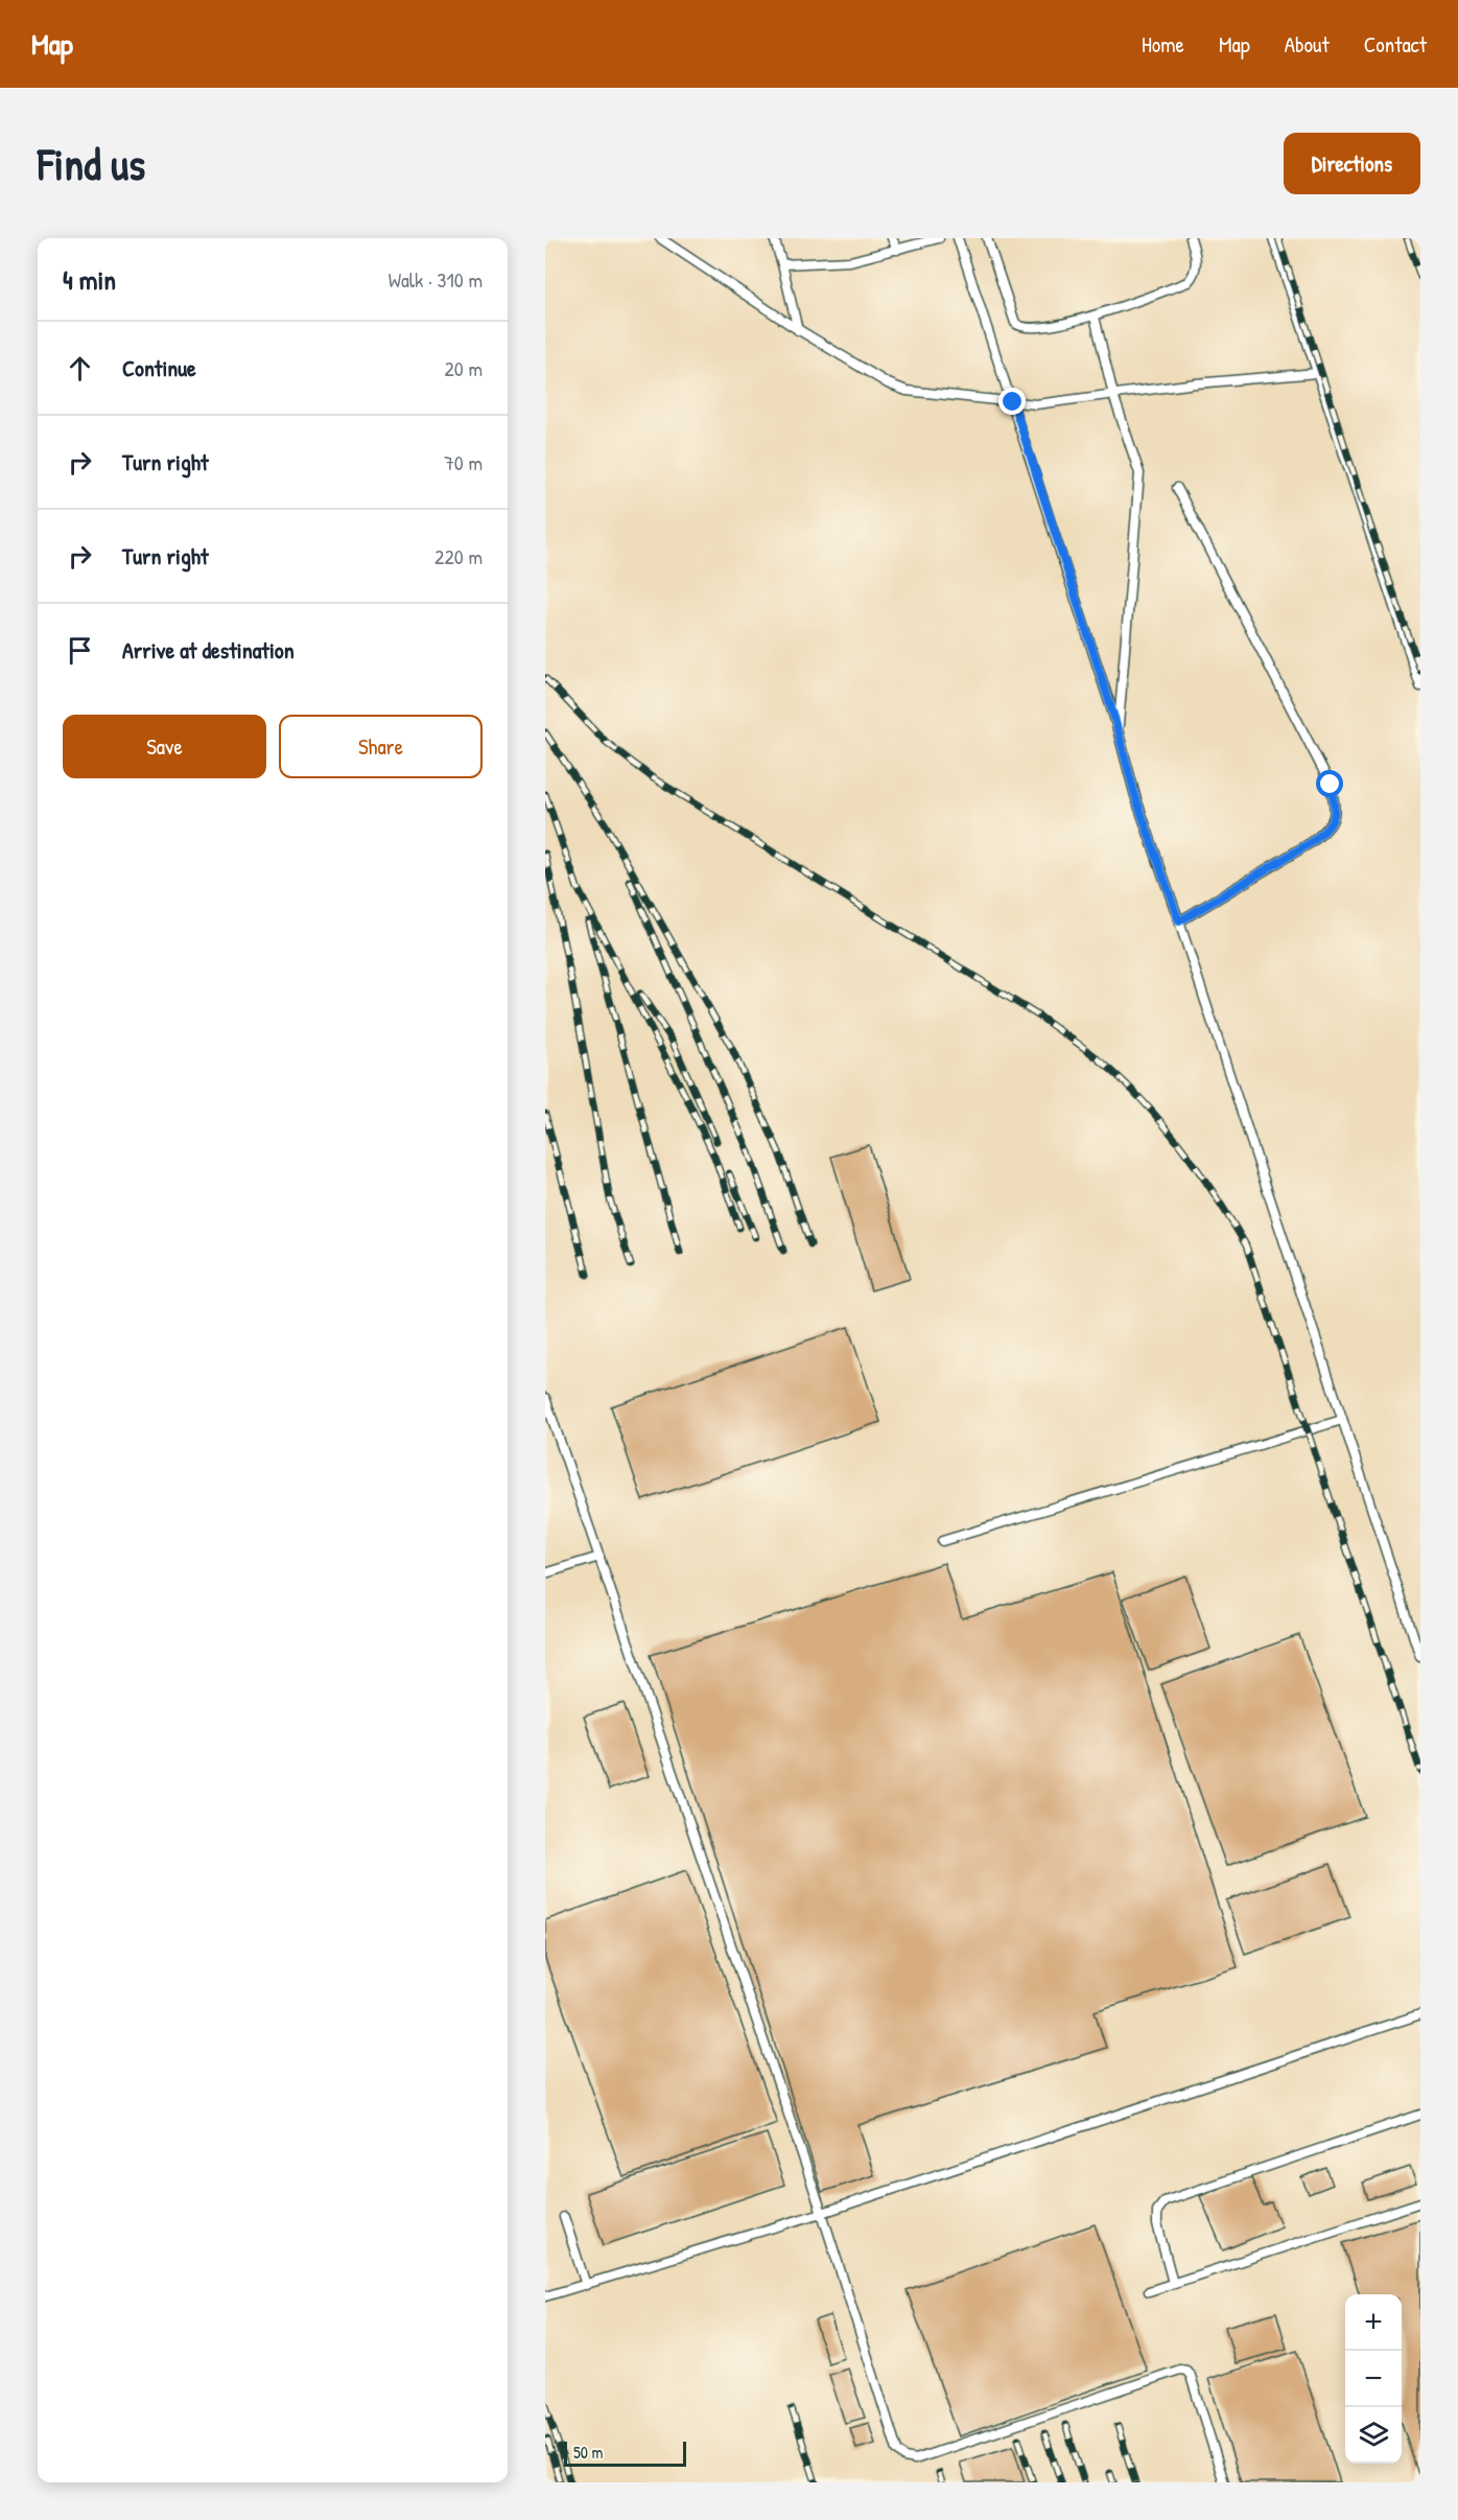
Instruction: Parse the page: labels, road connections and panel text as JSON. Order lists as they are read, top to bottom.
{
  "scale_bar": "50 m",
  "page": {
    "header": "Map",
    "nav": [
      "Home",
      "Map",
      "About",
      "Contact"
    ],
    "buttons": [
      "Directions",
      ["Save", "Share"]
    ],
    "title": "Find us",
    "heading": ["4 min", "Walk · 310 m"],
    "list": [
      ["Continue", "20 m"],
      ["Turn right", "70 m"],
      ["Turn right", "220 m"],
      "Arrive at destination"
    ],
    "map_buttons": ["+", "−"],
    "scale": "50 m"
  }
}
